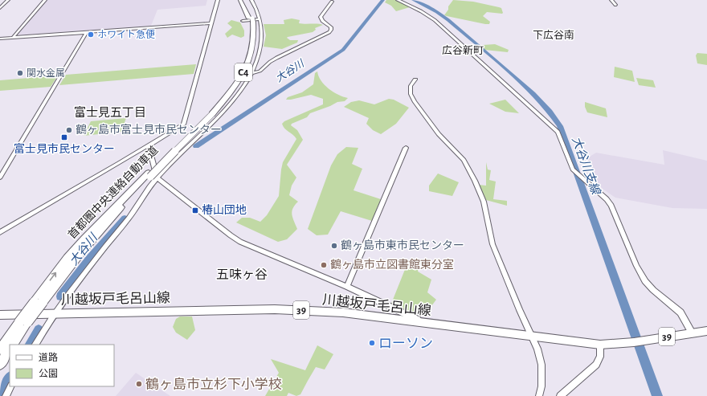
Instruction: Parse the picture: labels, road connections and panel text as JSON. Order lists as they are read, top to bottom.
{
  "streets": {
    "highway": ["C4", "首都圏中央連絡自動車道"],
    "main road": ["川越坂戸毛呂山線", "39"]
  },
  "crossings": [
    ["川越坂戸毛呂山線", "39"]
  ],
  "districts": [
    "下広谷南",
    "広谷新町",
    "富士見五丁目",
    "五味ヶ谷"
  ],
  "water": ["大谷川", "大谷川支線"],
  "places": {
    "other": [
      "ホワイト急便",
      "関水金属",
      "鶴ヶ島市富士見市民センター",
      "鶴ヶ島市東市民センター",
      "鶴ヶ島市立図書館東分室",
      "ローソン",
      "鶴ヶ島市立杉下小学校"
    ],
    "transit": ["富士見市民センター", "椿山団地"]
  },
  "legend": ["道路", "公園"]
}
